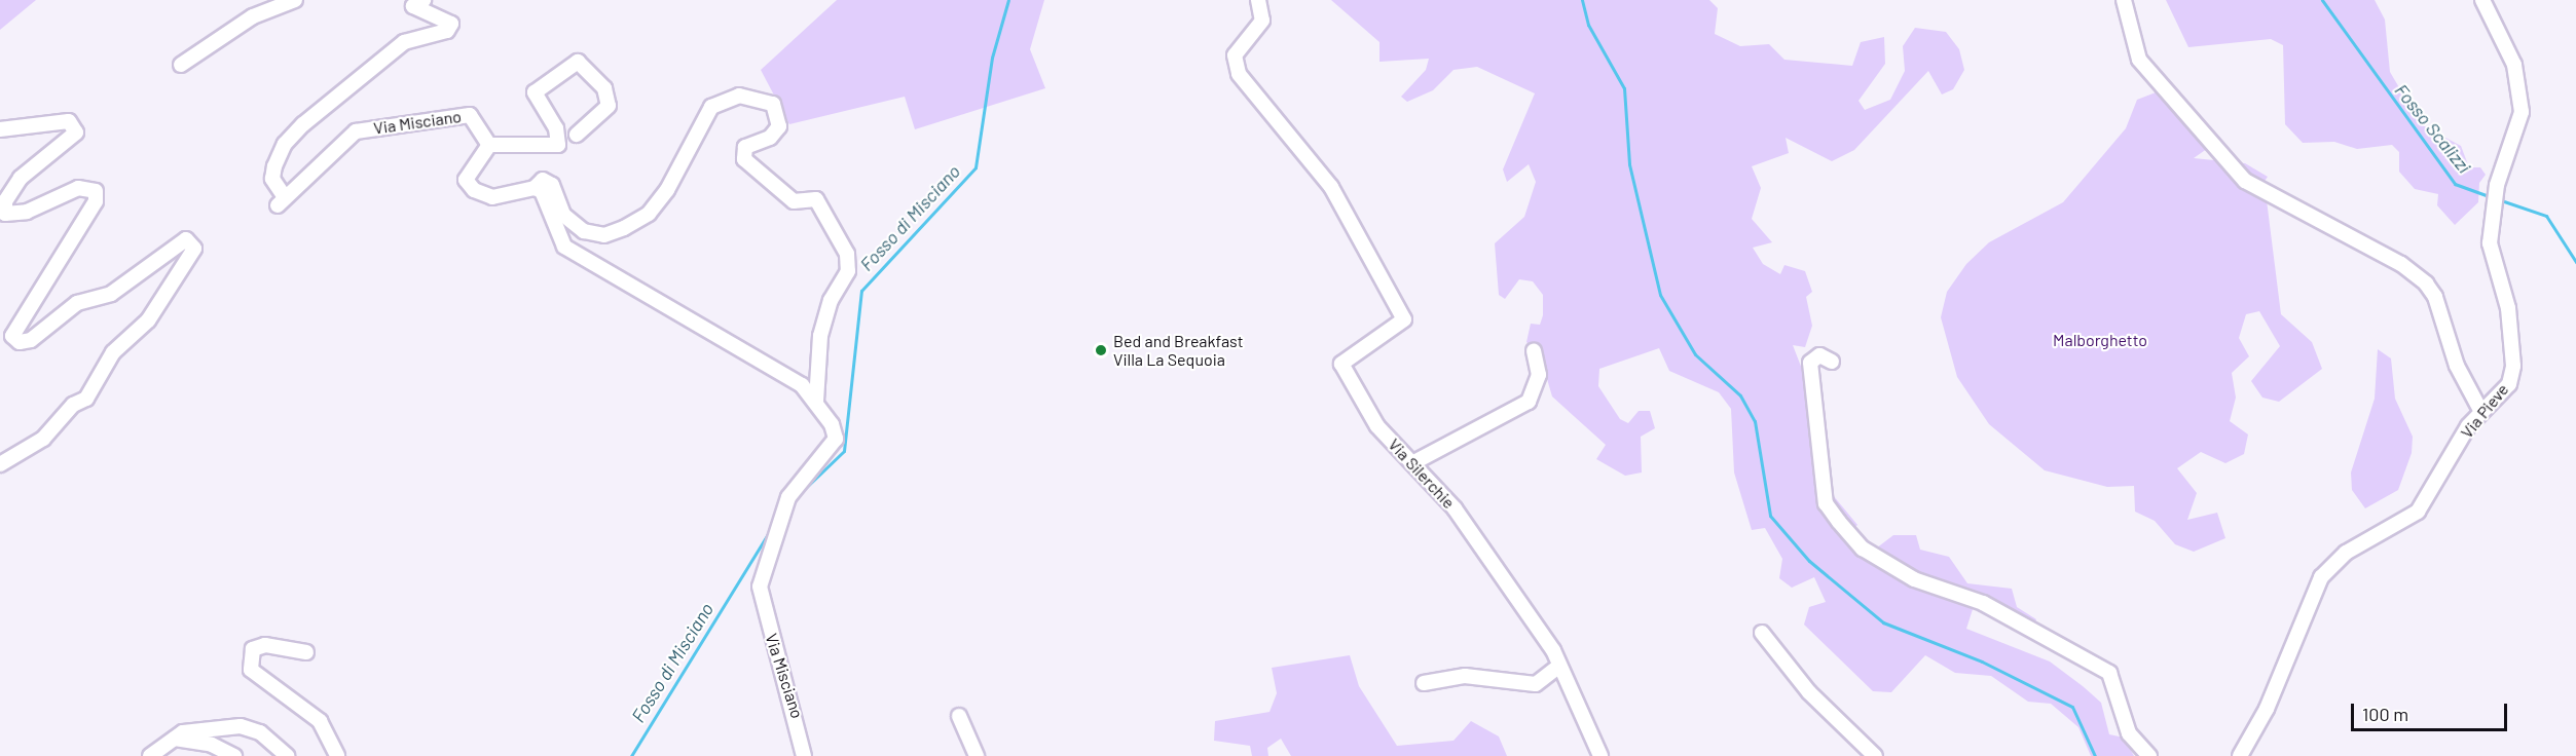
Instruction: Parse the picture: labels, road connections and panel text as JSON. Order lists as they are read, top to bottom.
{
  "streets": {
    "street": ["Via Misciano", "Via Pieve", "Via Silerchie"]
  },
  "water": ["Fosso Scalizzi", "Fosso di Misciano"],
  "parks": ["Malborghetto"],
  "places": ["Bed and Breakfast Villa La Sequoia"],
  "scale_bar": "100 m"
}
